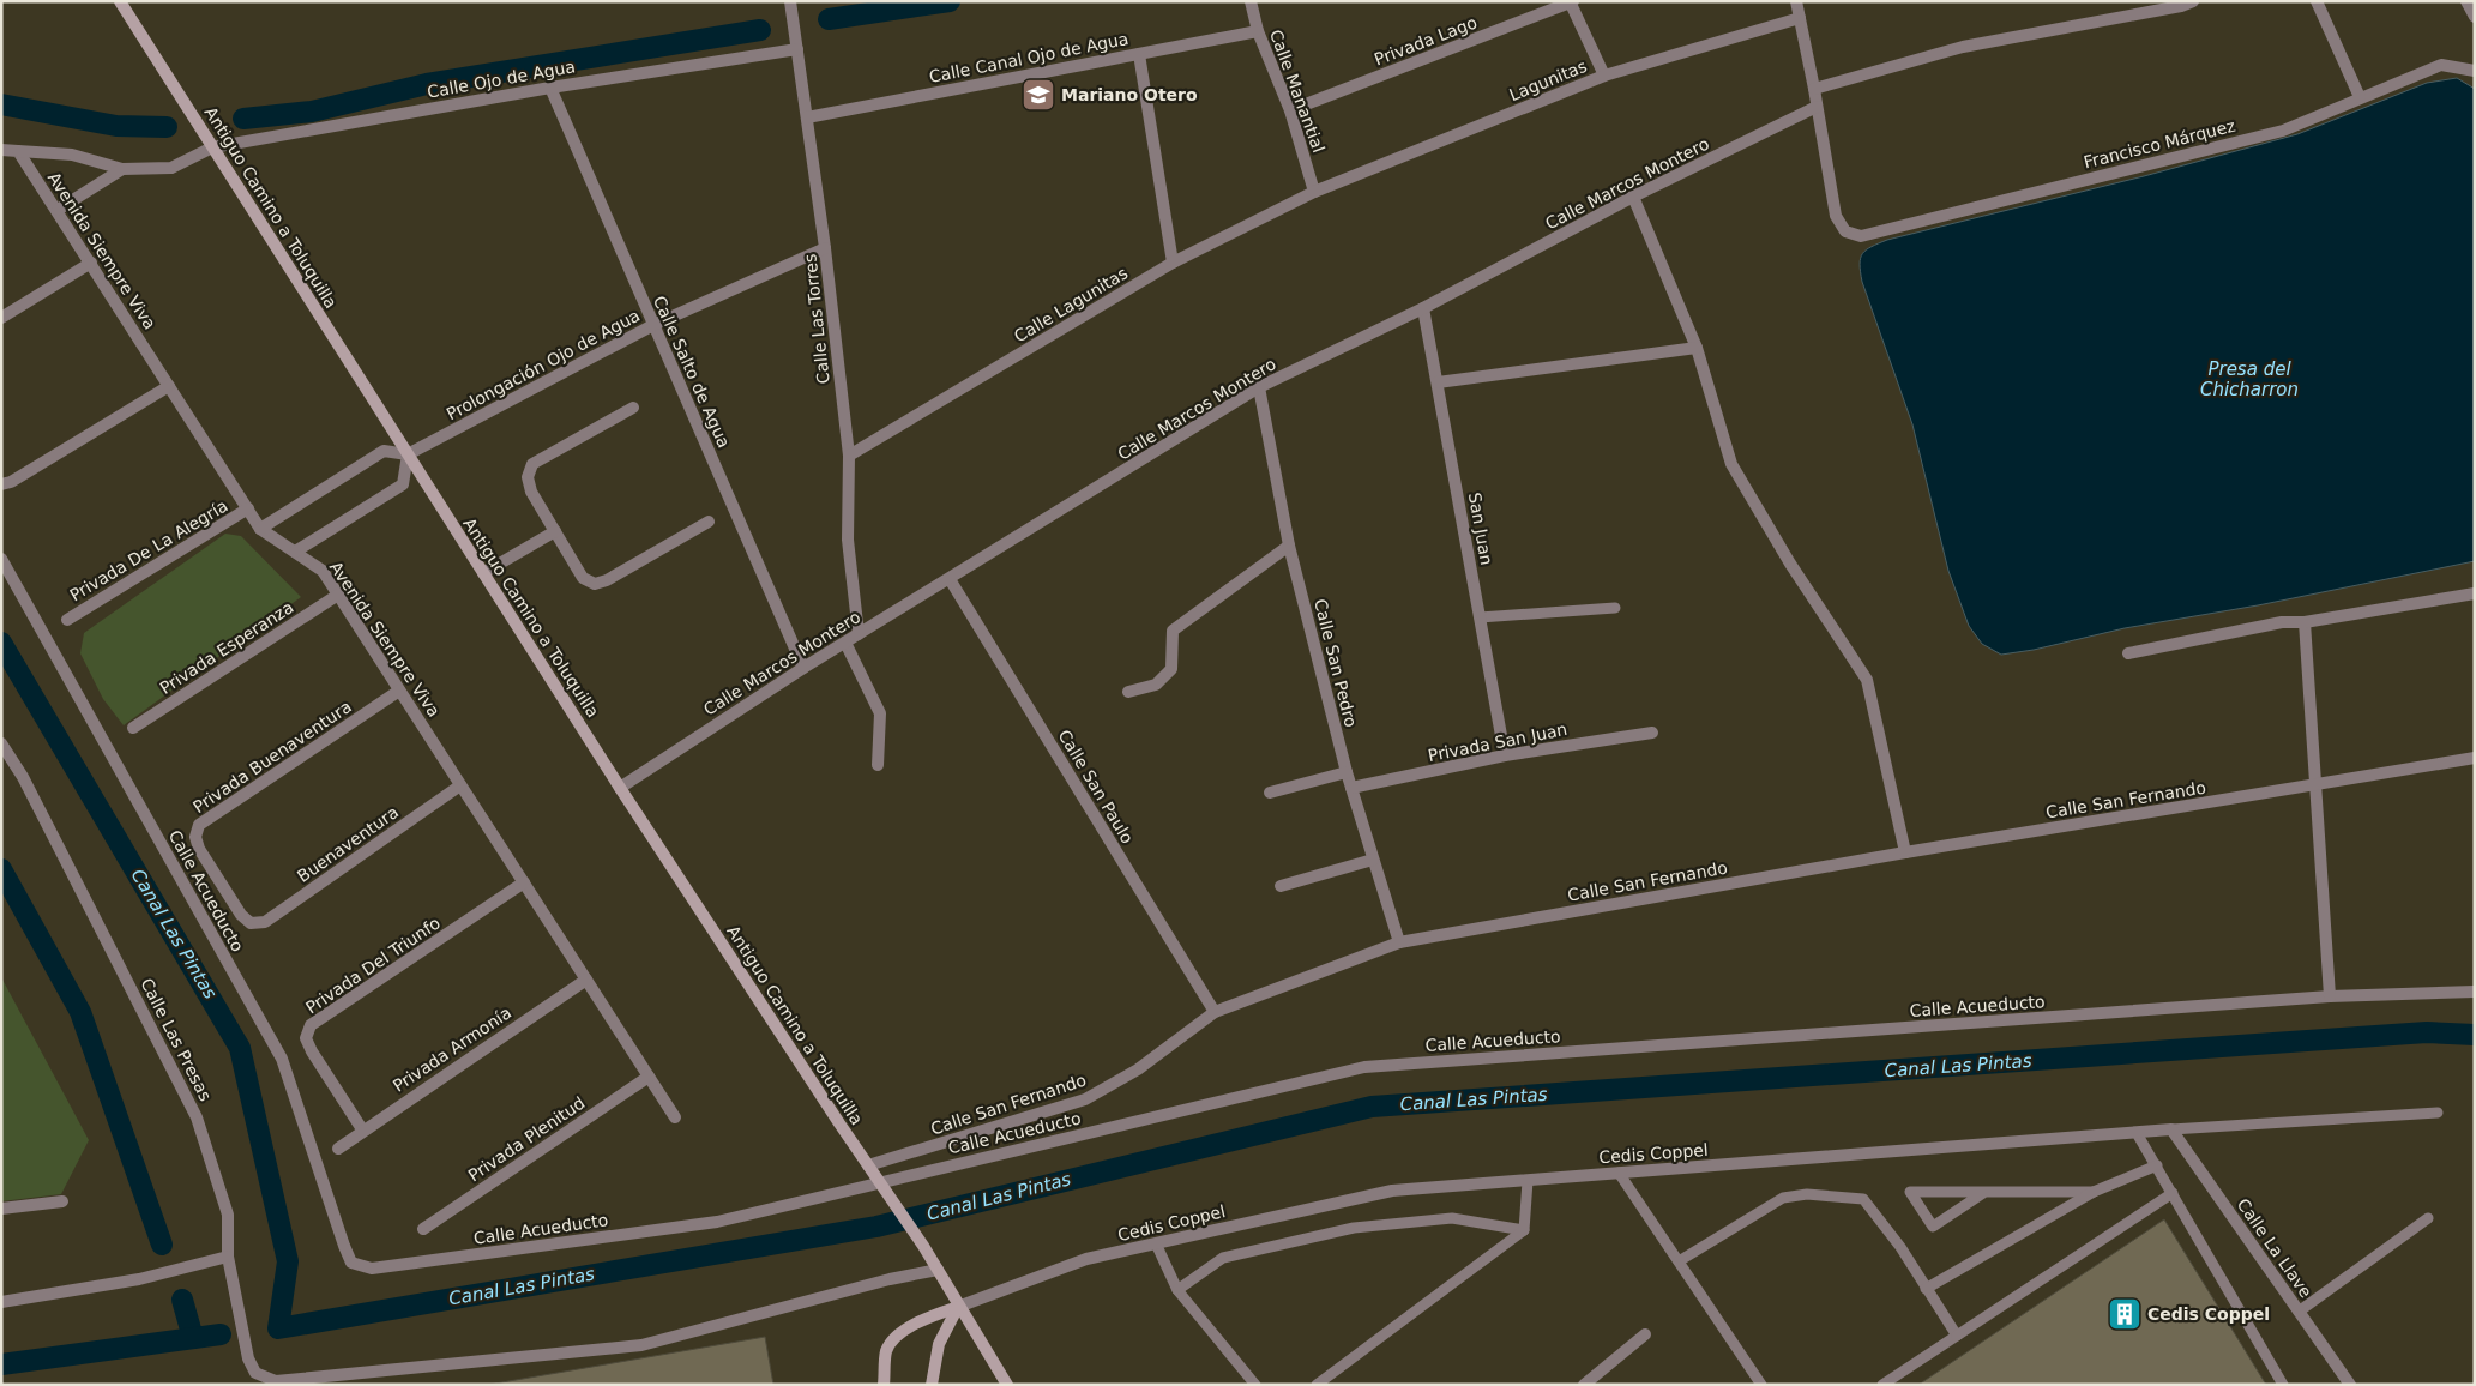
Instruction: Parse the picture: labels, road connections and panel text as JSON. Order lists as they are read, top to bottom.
{
  "streets": {
    "street": [
      "Privada Lago",
      "Calle Canal Ojo de Agua",
      "Calle Ojo de Agua",
      "Lagunitas",
      "Calle Manantial",
      "Francisco Márquez",
      "Calle Marcos Montero",
      "Antiguo Camino a Toluquilla",
      "Avenida Siempre Viva",
      "Calle Lagunitas",
      "Calle Las Torres",
      "Prolongación Ojo de Agua",
      "Calle Salto de Agua",
      "San Juan",
      "Privada De La Alegría",
      "Privada Esperanza",
      "Calle San Pedro",
      "Privada San Juan",
      "Privada Buenaventura",
      "Calle San Paulo",
      "Calle San Fernando",
      "Buenaventura",
      "Calle Acueducto",
      "Privada Del Triunfo",
      "Calle Las Presas",
      "Privada Armonía",
      "Privada Plenitud",
      "Cedis Coppel",
      "Calle La Llave"
    ]
  },
  "crossings": [
    ["Privada Lago", "Calle Manantial"],
    ["Calle Canal Ojo de Agua", "Calle Manantial"],
    ["Calle Canal Ojo de Agua", "Calle Las Torres"],
    ["Calle Ojo de Agua", "Antiguo Camino a Toluquilla"],
    ["Calle Ojo de Agua", "Calle Las Torres"],
    ["Calle Ojo de Agua", "Calle Salto de Agua"],
    ["Lagunitas", "Calle Manantial"],
    ["Lagunitas", "Calle Lagunitas"],
    ["Calle Manantial", "Calle Lagunitas"],
    ["Francisco Márquez", "Calle Marcos Montero"],
    ["Calle Marcos Montero", "Antiguo Camino a Toluquilla"],
    ["Calle Marcos Montero", "Calle Las Torres"],
    ["Calle Marcos Montero", "Calle Salto de Agua"],
    ["Calle Marcos Montero", "San Juan"],
    ["Calle Marcos Montero", "Calle San Pedro"],
    ["Calle Marcos Montero", "Calle San Paulo"],
    ["Antiguo Camino a Toluquilla", "Prolongación Ojo de Agua"],
    ["Antiguo Camino a Toluquilla", "Calle San Fernando"],
    ["Antiguo Camino a Toluquilla", "Calle Acueducto"],
    ["Antiguo Camino a Toluquilla", "Calle Las Presas"],
    ["Antiguo Camino a Toluquilla", "Cedis Coppel"],
    ["Avenida Siempre Viva", "Prolongación Ojo de Agua"],
    ["Avenida Siempre Viva", "Privada De La Alegría"],
    ["Avenida Siempre Viva", "Privada Esperanza"],
    ["Avenida Siempre Viva", "Privada Buenaventura"],
    ["Avenida Siempre Viva", "Buenaventura"],
    ["Avenida Siempre Viva", "Privada Del Triunfo"],
    ["Avenida Siempre Viva", "Privada Armonía"],
    ["Avenida Siempre Viva", "Privada Plenitud"],
    ["Calle Lagunitas", "Calle Las Torres"],
    ["Calle Las Torres", "Prolongación Ojo de Agua"],
    ["Prolongación Ojo de Agua", "Calle Salto de Agua"],
    ["San Juan", "Privada San Juan"],
    ["Calle San Pedro", "Privada San Juan"],
    ["Calle San Pedro", "Calle San Fernando"],
    ["Privada Buenaventura", "Buenaventura"],
    ["Calle San Paulo", "Calle San Fernando"],
    ["Privada Del Triunfo", "Privada Armonía"],
    ["Cedis Coppel", "Calle La Llave"]
  ],
  "water": ["Presa del Chicharron", "Canal Las Pintas"],
  "places": {
    "school or university": ["Mariano Otero"],
    "building": ["Cedis Coppel"]
  }
}
